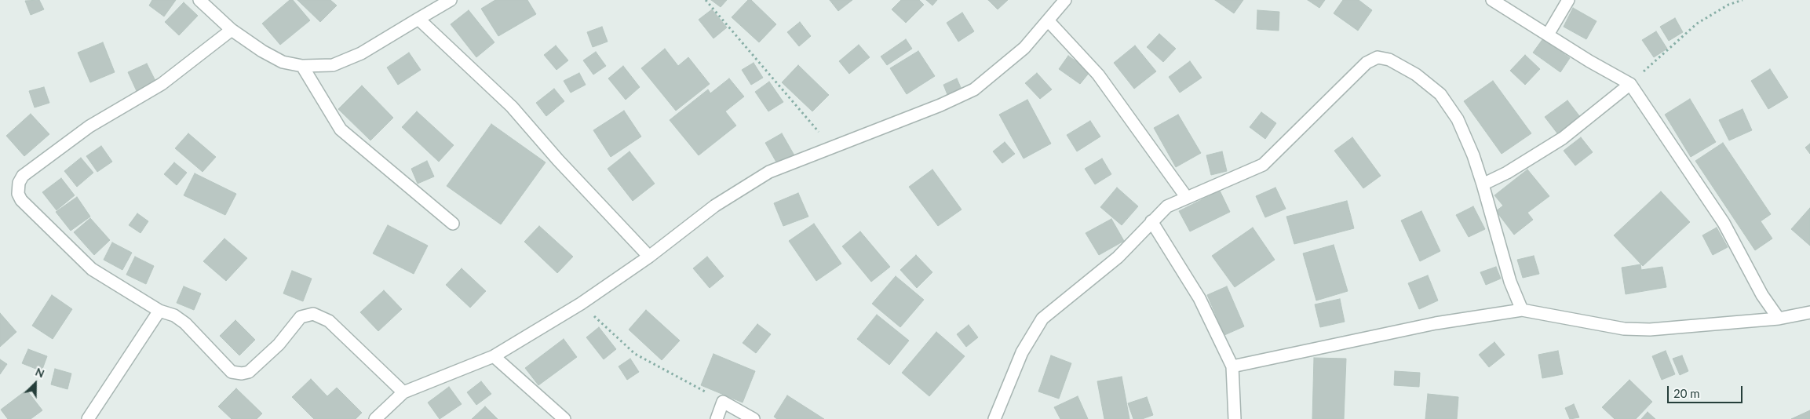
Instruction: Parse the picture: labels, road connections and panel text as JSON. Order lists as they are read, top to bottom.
{
  "scale_bar": "20 m",
  "north": "top right"
}
